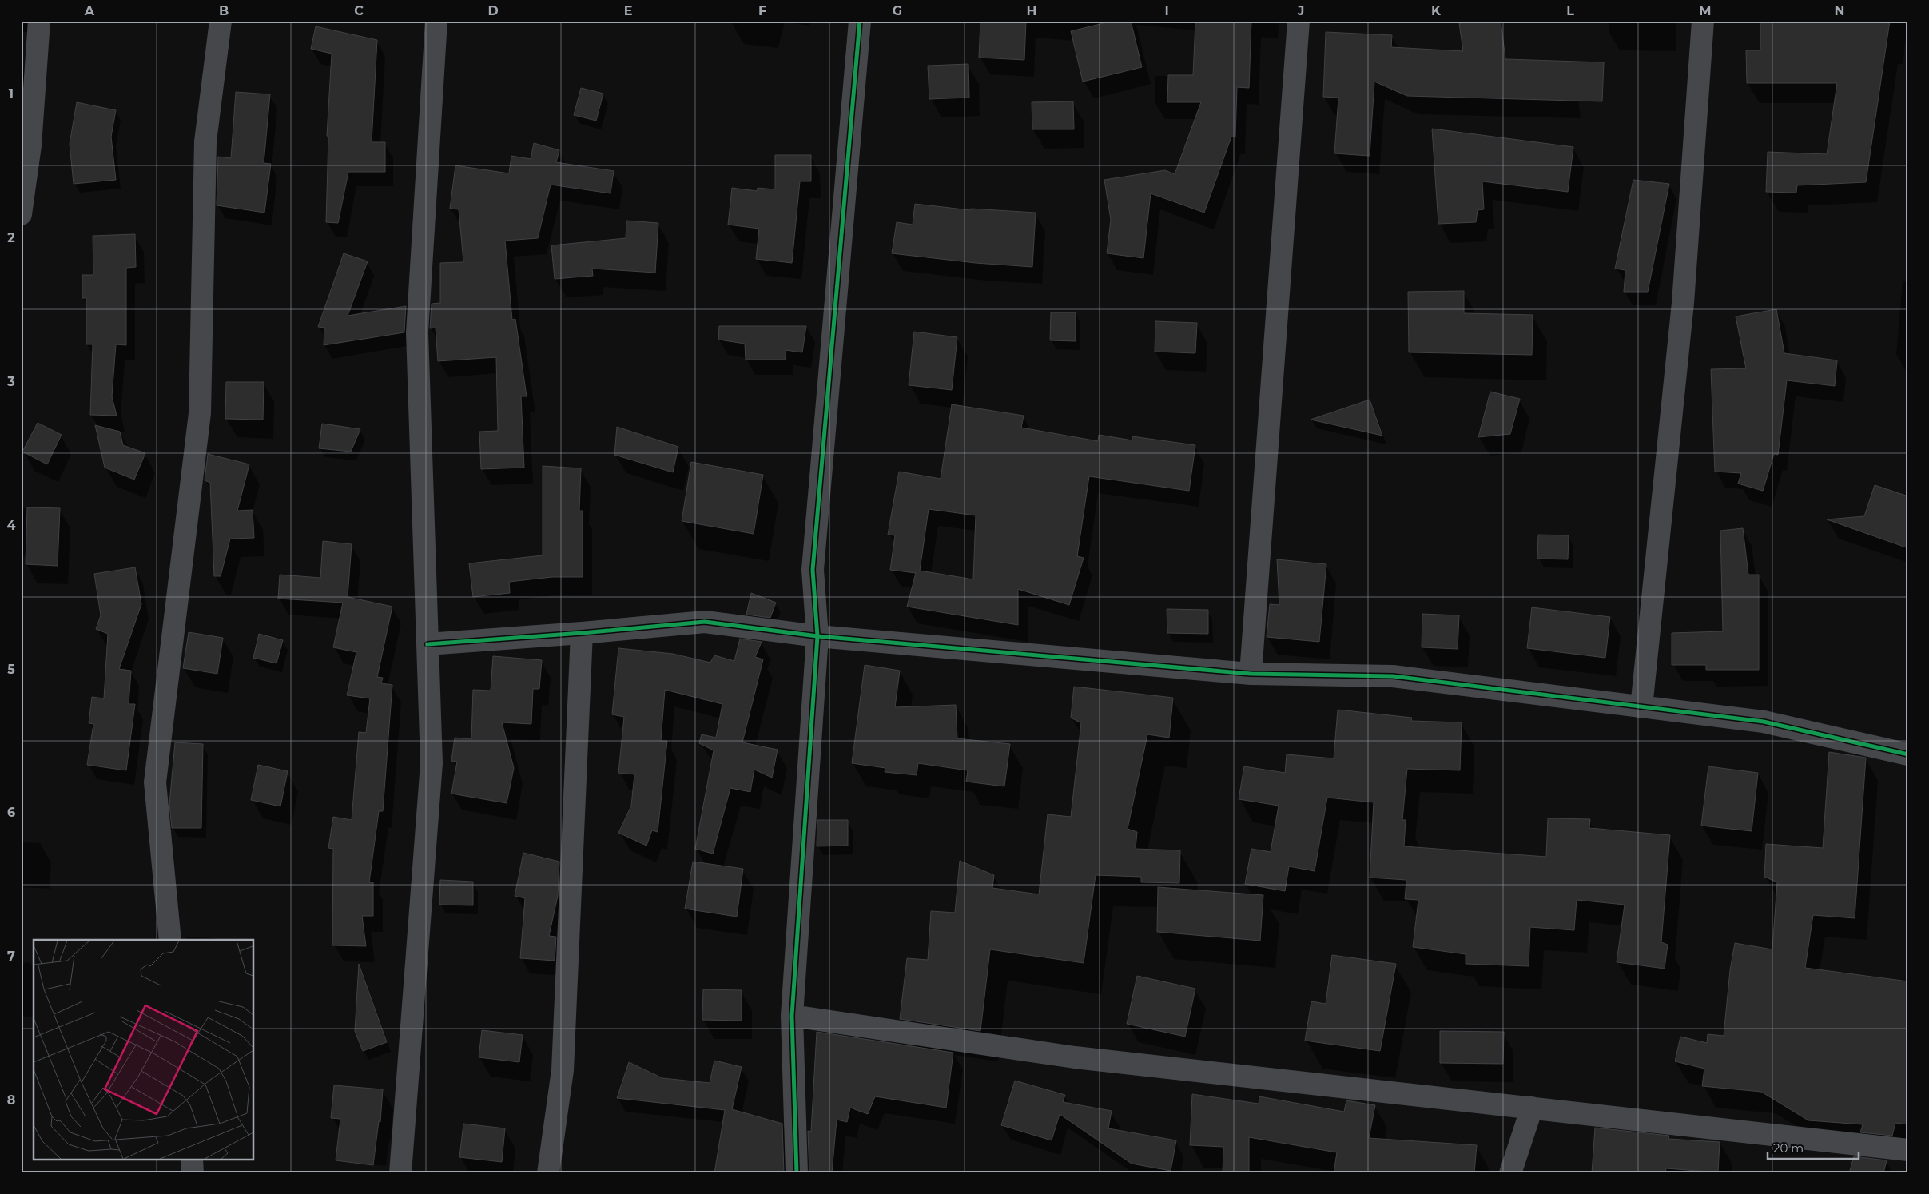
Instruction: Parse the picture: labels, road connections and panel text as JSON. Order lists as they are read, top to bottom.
{
  "scale_bar": "20 m",
  "grid": {
    "columns": [
      "A",
      "B",
      "C",
      "D",
      "E",
      "F",
      "G",
      "H",
      "I",
      "J",
      "K",
      "L",
      "M",
      "N"
    ],
    "rows": [
      "1",
      "2",
      "3",
      "4",
      "5",
      "6",
      "7",
      "8"
    ]
  }
}
